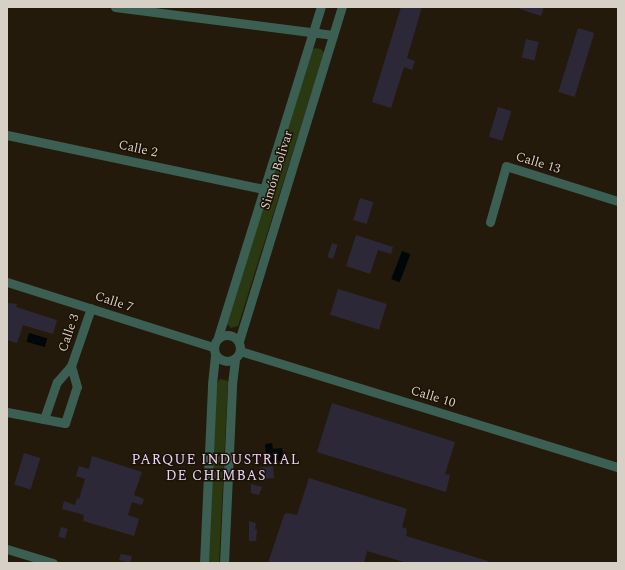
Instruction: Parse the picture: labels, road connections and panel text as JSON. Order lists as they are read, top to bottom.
{
  "streets": {
    "street": [
      "Calle 2",
      "Calle 13",
      "Simón Bolivar",
      "Calle 7",
      "Calle 3",
      "Calle 10"
    ]
  },
  "crossings": [
    ["Calle 2", "Simón Bolivar"],
    ["Simón Bolivar", "Calle 7"],
    ["Simón Bolivar", "Calle 10"],
    ["Calle 7", "Calle 3"],
    ["Calle 7", "Calle 10"]
  ],
  "districts": ["PARQUE INDUSTRIAL DE CHIMBAS"]
}
